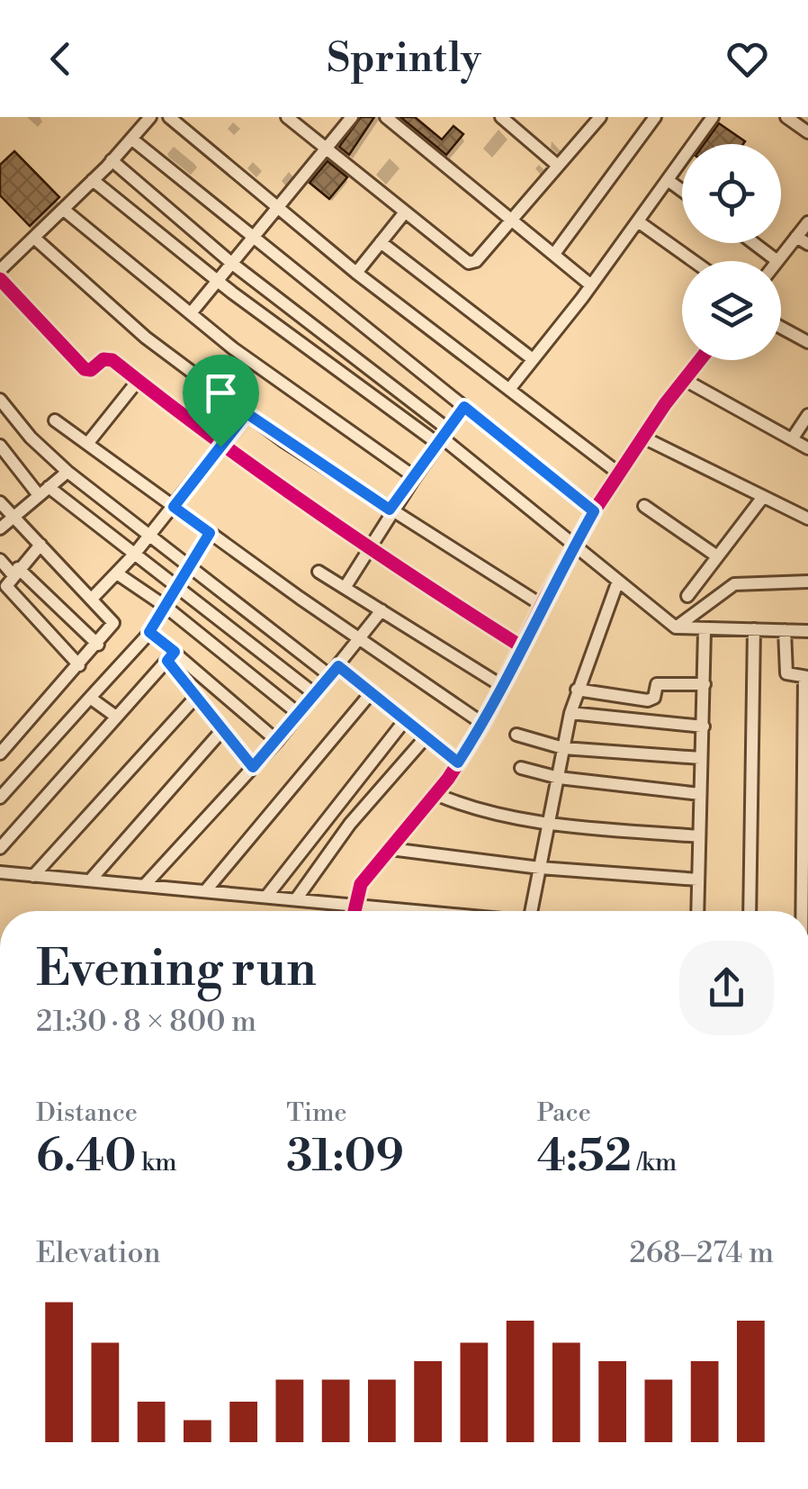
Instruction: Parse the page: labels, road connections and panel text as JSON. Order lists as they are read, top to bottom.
{
  "page": {
    "header": "Sprintly",
    "heading": ["Evening run", "21:30 · 8 × 800 m"],
    "stats": [
      ["Distance", "6.40 km"],
      ["Time", "31:09"],
      ["Pace", "4:52 /km"]
    ],
    "chart": ["Elevation", "268–274 m"]
  }
}
